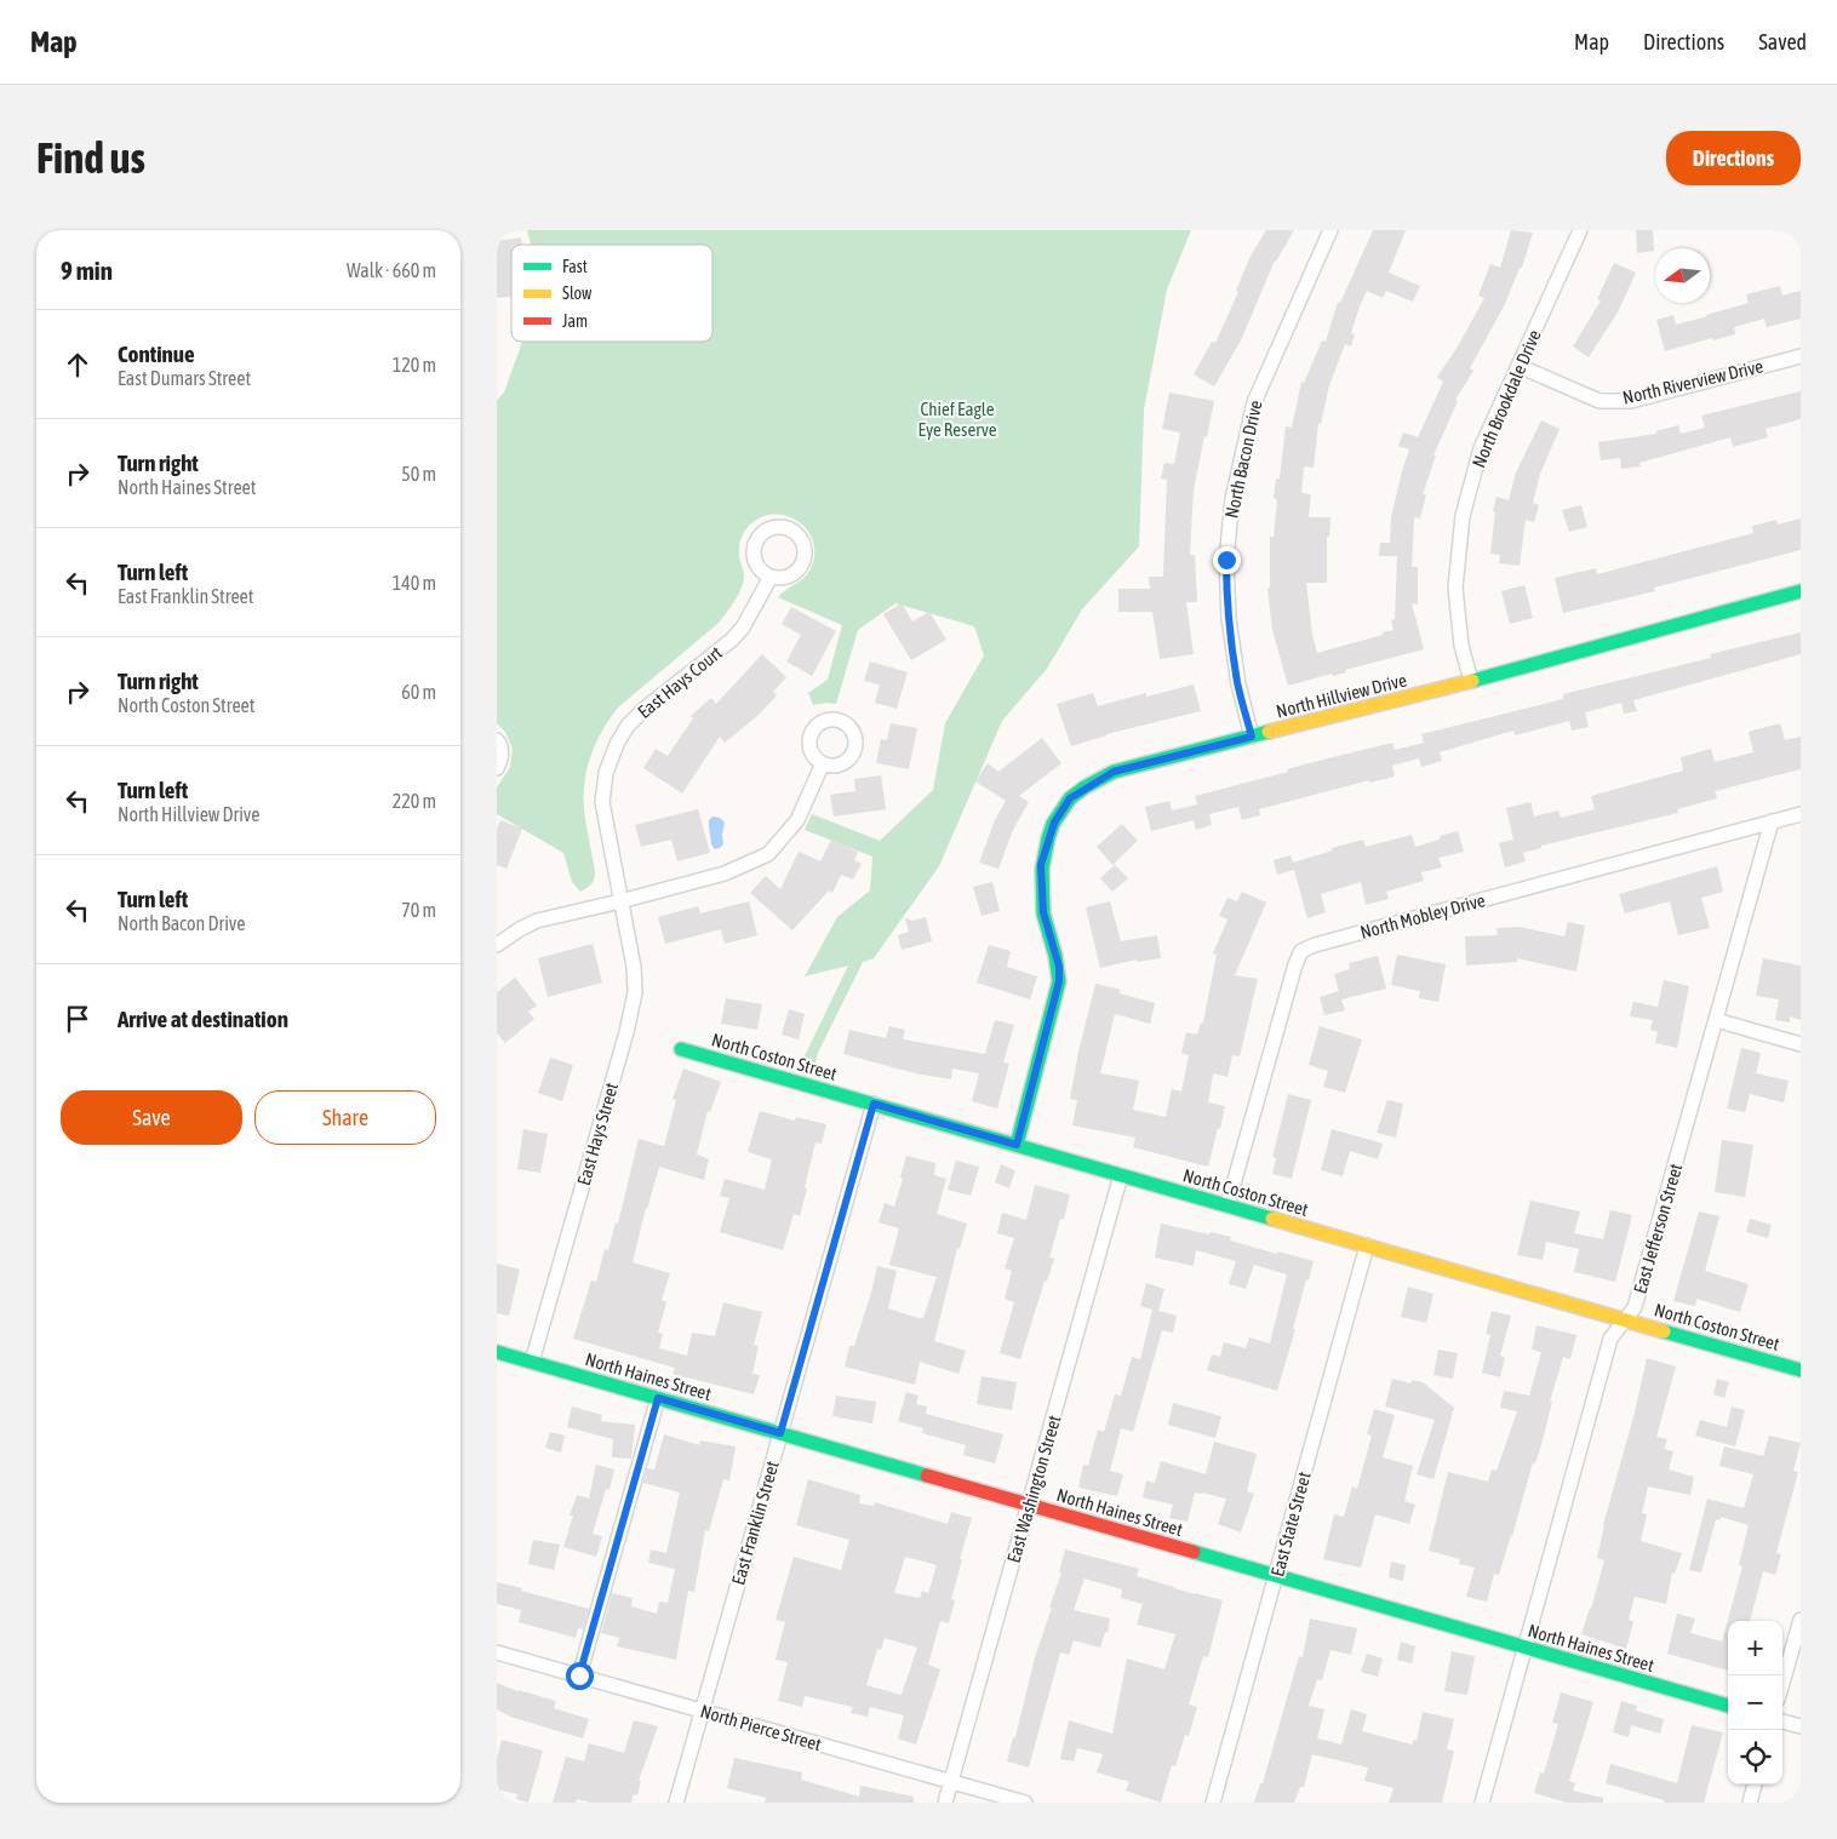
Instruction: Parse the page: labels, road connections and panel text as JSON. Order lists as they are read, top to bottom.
{
  "streets": {
    "street": [
      "North Riverview Drive",
      "North Brookdale Drive",
      "North Bacon Drive",
      "East Hays Court",
      "North Hillview Drive",
      "North Mobley Drive",
      "North Coston Street",
      "East Hays Street",
      "East Jefferson Street",
      "North Haines Street",
      "East Washington Street",
      "East Franklin Street",
      "East State Street",
      "North Pierce Street"
    ]
  },
  "crossings": [
    ["North Riverview Drive", "North Brookdale Drive"],
    ["North Brookdale Drive", "North Hillview Drive"],
    ["North Bacon Drive", "North Hillview Drive"],
    ["East Hays Court", "East Hays Street"],
    ["North Hillview Drive", "North Coston Street"],
    ["North Mobley Drive", "North Coston Street"],
    ["North Mobley Drive", "East Jefferson Street"],
    ["North Coston Street", "East Jefferson Street"],
    ["North Coston Street", "East Washington Street"],
    ["North Coston Street", "East Franklin Street"],
    ["North Coston Street", "East State Street"],
    ["East Hays Street", "North Haines Street"],
    ["East Jefferson Street", "North Haines Street"],
    ["North Haines Street", "East Washington Street"],
    ["North Haines Street", "East Franklin Street"],
    ["North Haines Street", "East State Street"],
    ["East Washington Street", "North Pierce Street"],
    ["East Franklin Street", "North Pierce Street"]
  ],
  "parks": ["Chief Eagle Eye Reserve"],
  "legend": ["Fast", "Slow", "Jam"],
  "north": "left",
  "page": {
    "header": "Map",
    "nav": ["Map", "Directions", "Saved"],
    "buttons": [
      "Directions",
      ["Save", "Share"]
    ],
    "title": "Find us",
    "heading": ["9 min", "Walk · 660 m"],
    "list": [
      ["Continue", "East Dumars Street", "120 m"],
      ["Turn right", "North Haines Street", "50 m"],
      ["Turn left", "East Franklin Street", "140 m"],
      ["Turn right", "North Coston Street", "60 m"],
      ["Turn left", "North Hillview Drive", "220 m"],
      ["Turn left", "North Bacon Drive", "70 m"],
      "Arrive at destination"
    ],
    "map_buttons": ["+", "−"]
  }
}
